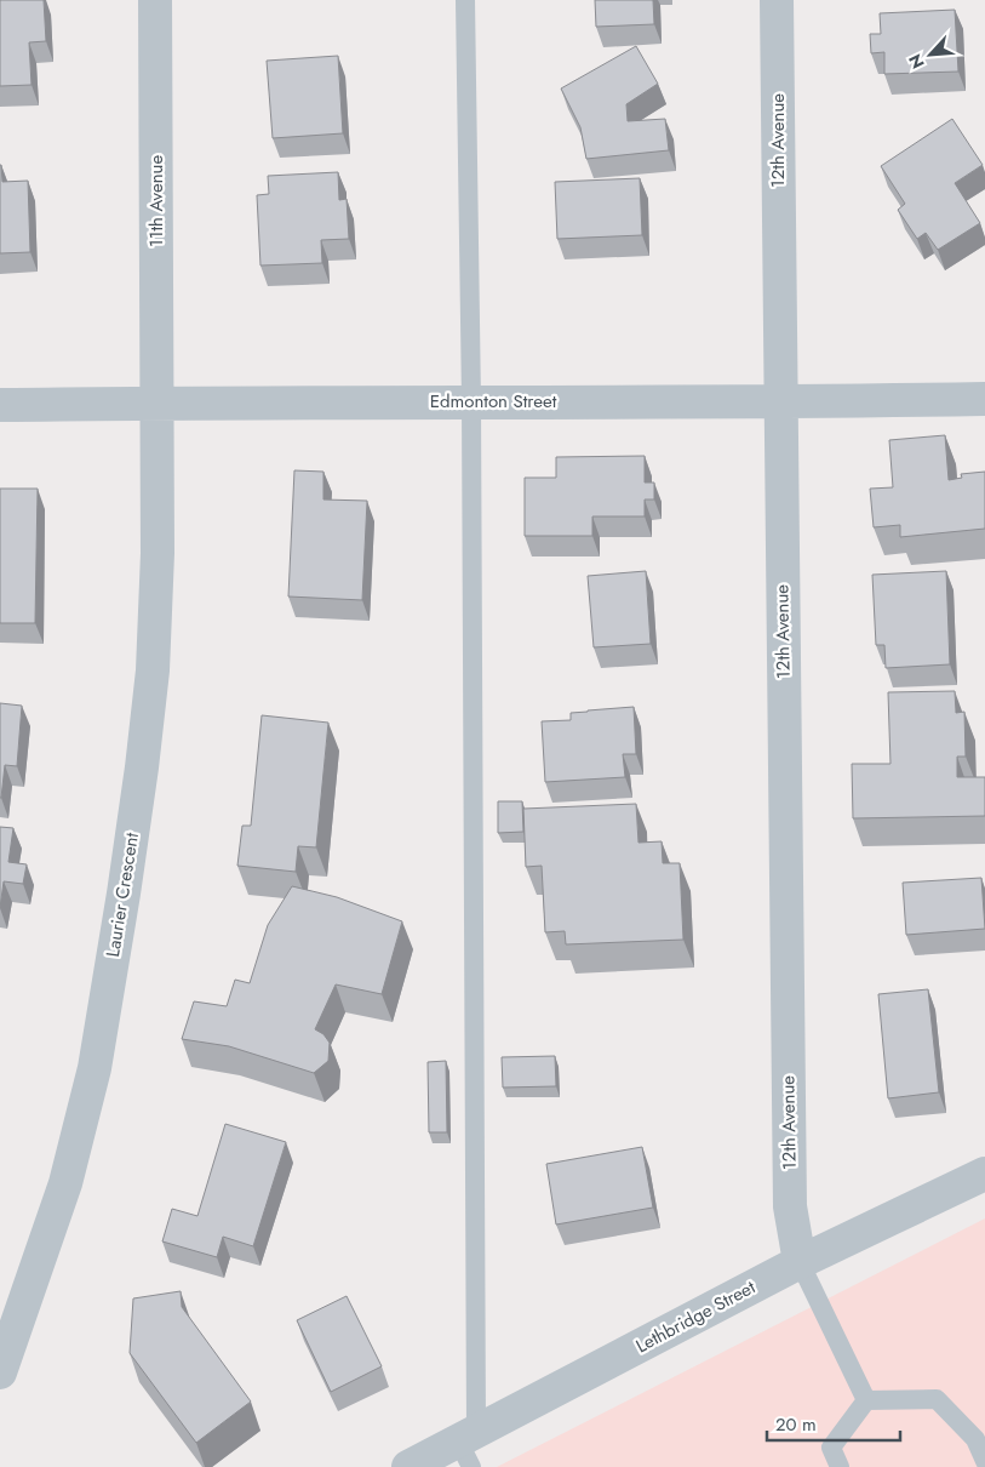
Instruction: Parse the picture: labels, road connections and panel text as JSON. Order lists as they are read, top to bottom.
{
  "streets": {
    "street": [
      "12th Avenue",
      "11th Avenue",
      "Edmonton Street",
      "Laurier Crescent",
      "Lethbridge Street"
    ]
  },
  "crossings": [
    ["12th Avenue", "Edmonton Street"],
    ["12th Avenue", "Lethbridge Street"],
    ["11th Avenue", "Edmonton Street"],
    ["11th Avenue", "Laurier Crescent"],
    ["Edmonton Street", "Laurier Crescent"]
  ],
  "scale_bar": "20 m",
  "north": "bottom left"
}
